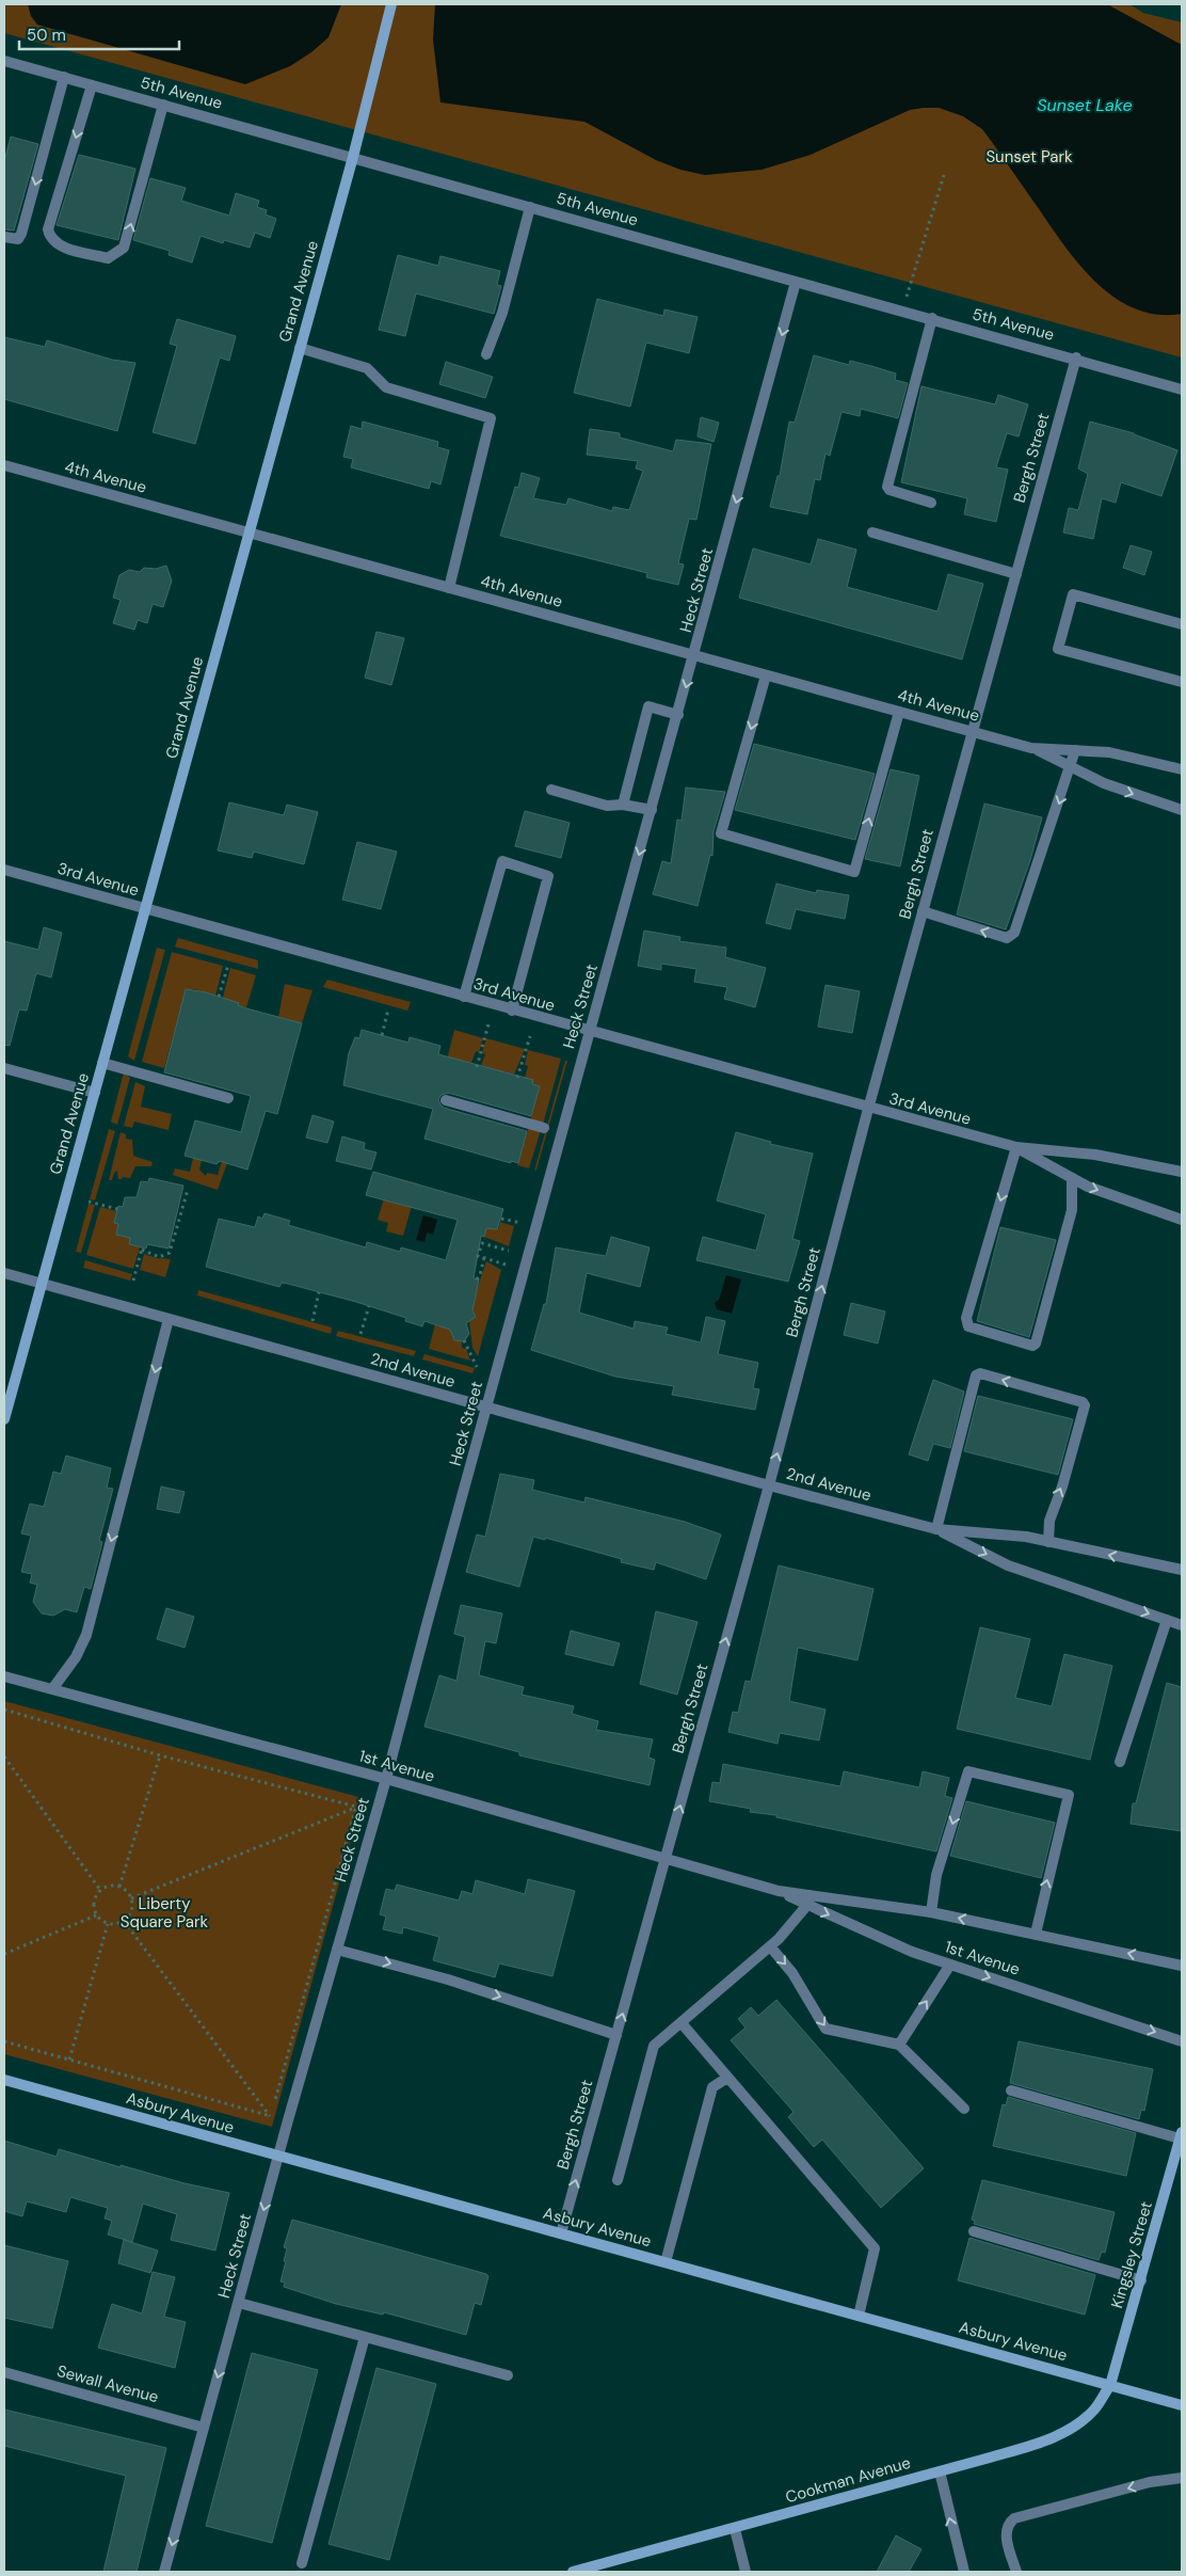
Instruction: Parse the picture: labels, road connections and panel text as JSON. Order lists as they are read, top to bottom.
{
  "streets": {
    "street": [
      "5th Avenue",
      "Grand Avenue",
      "Bergh Street",
      "4th Avenue",
      "Heck Street",
      "3rd Avenue",
      "2nd Avenue",
      "1st Avenue",
      "Asbury Avenue",
      "Kingsley Street",
      "Sewall Avenue",
      "Cookman Avenue"
    ]
  },
  "crossings": [
    ["5th Avenue", "Grand Avenue"],
    ["5th Avenue", "Bergh Street"],
    ["5th Avenue", "Heck Street"],
    ["Grand Avenue", "4th Avenue"],
    ["Grand Avenue", "3rd Avenue"],
    ["Grand Avenue", "2nd Avenue"],
    ["Bergh Street", "4th Avenue"],
    ["Bergh Street", "3rd Avenue"],
    ["Bergh Street", "2nd Avenue"],
    ["Bergh Street", "1st Avenue"],
    ["Bergh Street", "Asbury Avenue"],
    ["4th Avenue", "Heck Street"],
    ["Heck Street", "3rd Avenue"],
    ["Heck Street", "2nd Avenue"],
    ["Heck Street", "1st Avenue"],
    ["Heck Street", "Asbury Avenue"],
    ["Heck Street", "Sewall Avenue"],
    ["Asbury Avenue", "Kingsley Street"],
    ["Asbury Avenue", "Cookman Avenue"],
    ["Kingsley Street", "Cookman Avenue"]
  ],
  "one_way": ["Bergh Street", "Heck Street"],
  "water": ["Sunset Lake"],
  "parks": ["Sunset Park", "Liberty Square Park"],
  "scale_bar": "50 m"
}
